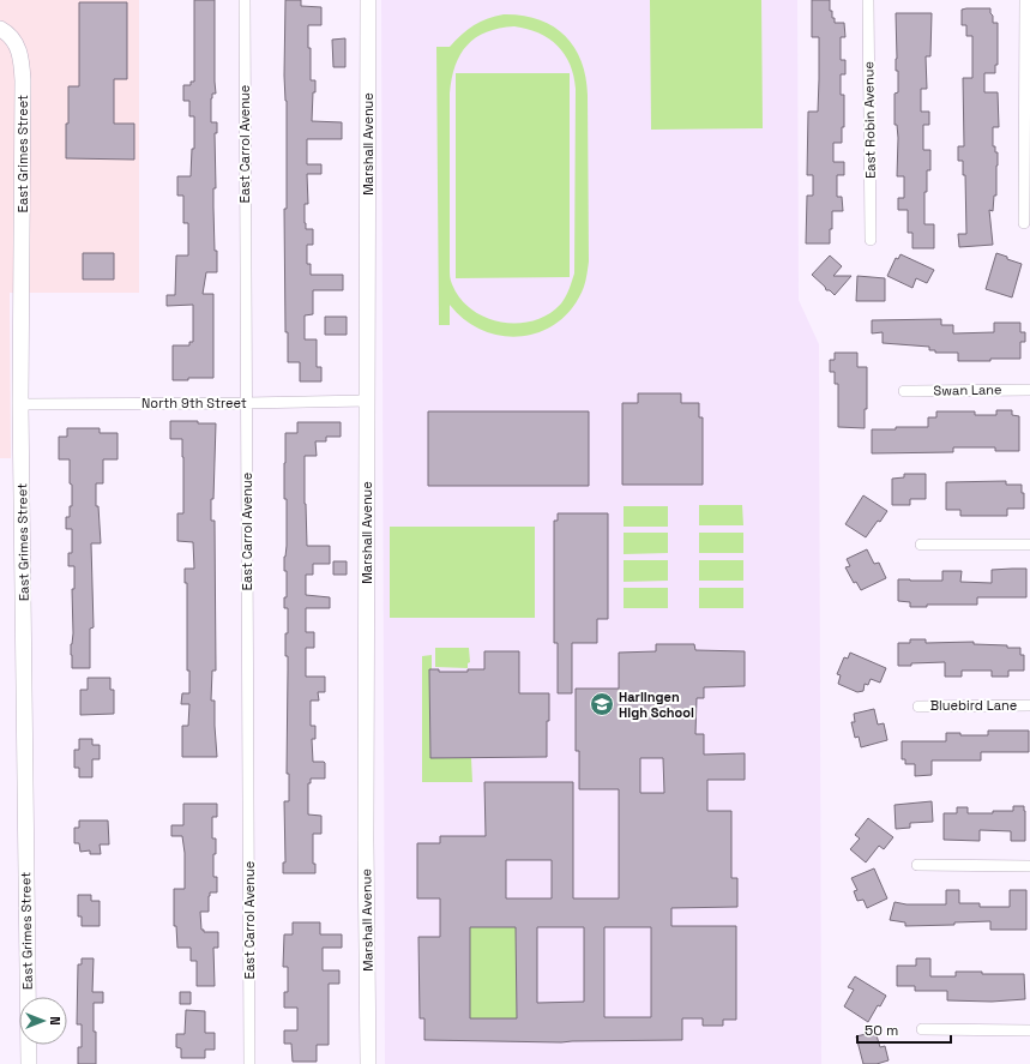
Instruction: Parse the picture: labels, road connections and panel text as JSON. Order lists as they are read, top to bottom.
{
  "streets": {
    "street": [
      "East Robin Avenue",
      "East Carrol Avenue",
      "Marshall Avenue",
      "East Grimes Street",
      "Swan Lane",
      "North 9th Street",
      "Bluebird Lane"
    ]
  },
  "crossings": [
    ["East Carrol Avenue", "North 9th Street"],
    ["Marshall Avenue", "North 9th Street"],
    ["East Grimes Street", "North 9th Street"]
  ],
  "places": {
    "school or university": ["Harlingen High School"]
  },
  "scale_bar": "50 m",
  "north": "right"
}
